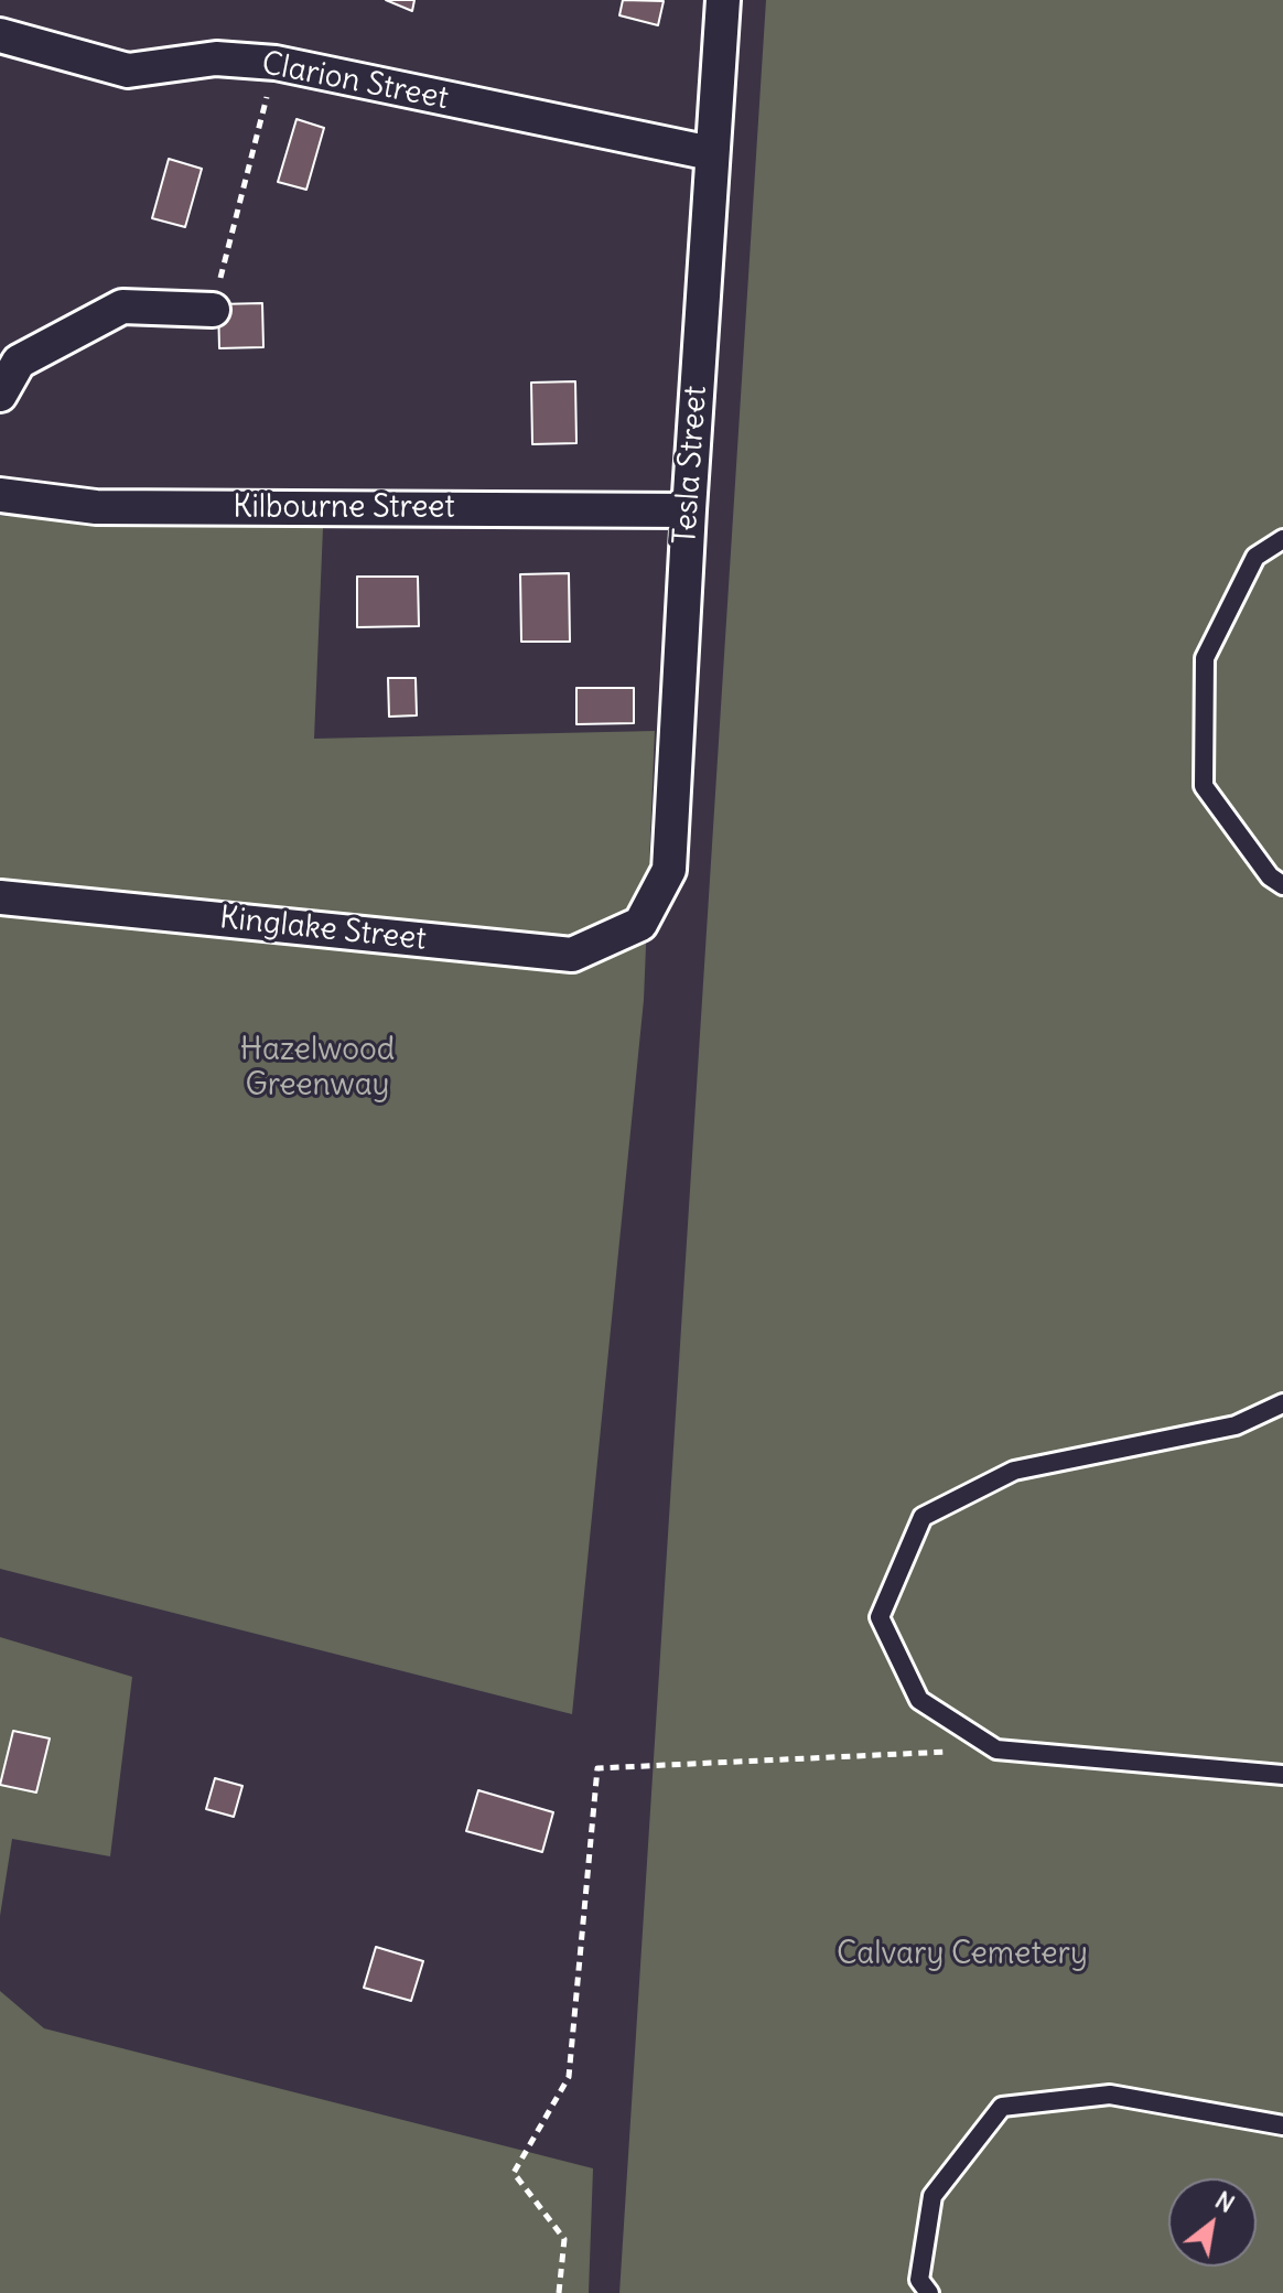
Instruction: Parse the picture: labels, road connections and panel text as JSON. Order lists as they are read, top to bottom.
{
  "streets": {
    "street": [
      "Clarion Street",
      "Tesla Street",
      "Kilbourne Street",
      "Kinglake Street"
    ]
  },
  "crossings": [
    ["Clarion Street", "Tesla Street"],
    ["Tesla Street", "Kilbourne Street"],
    ["Tesla Street", "Kinglake Street"]
  ],
  "parks": ["Hazelwood Greenway", "Calvary Cemetery"],
  "north": "top right"
}
